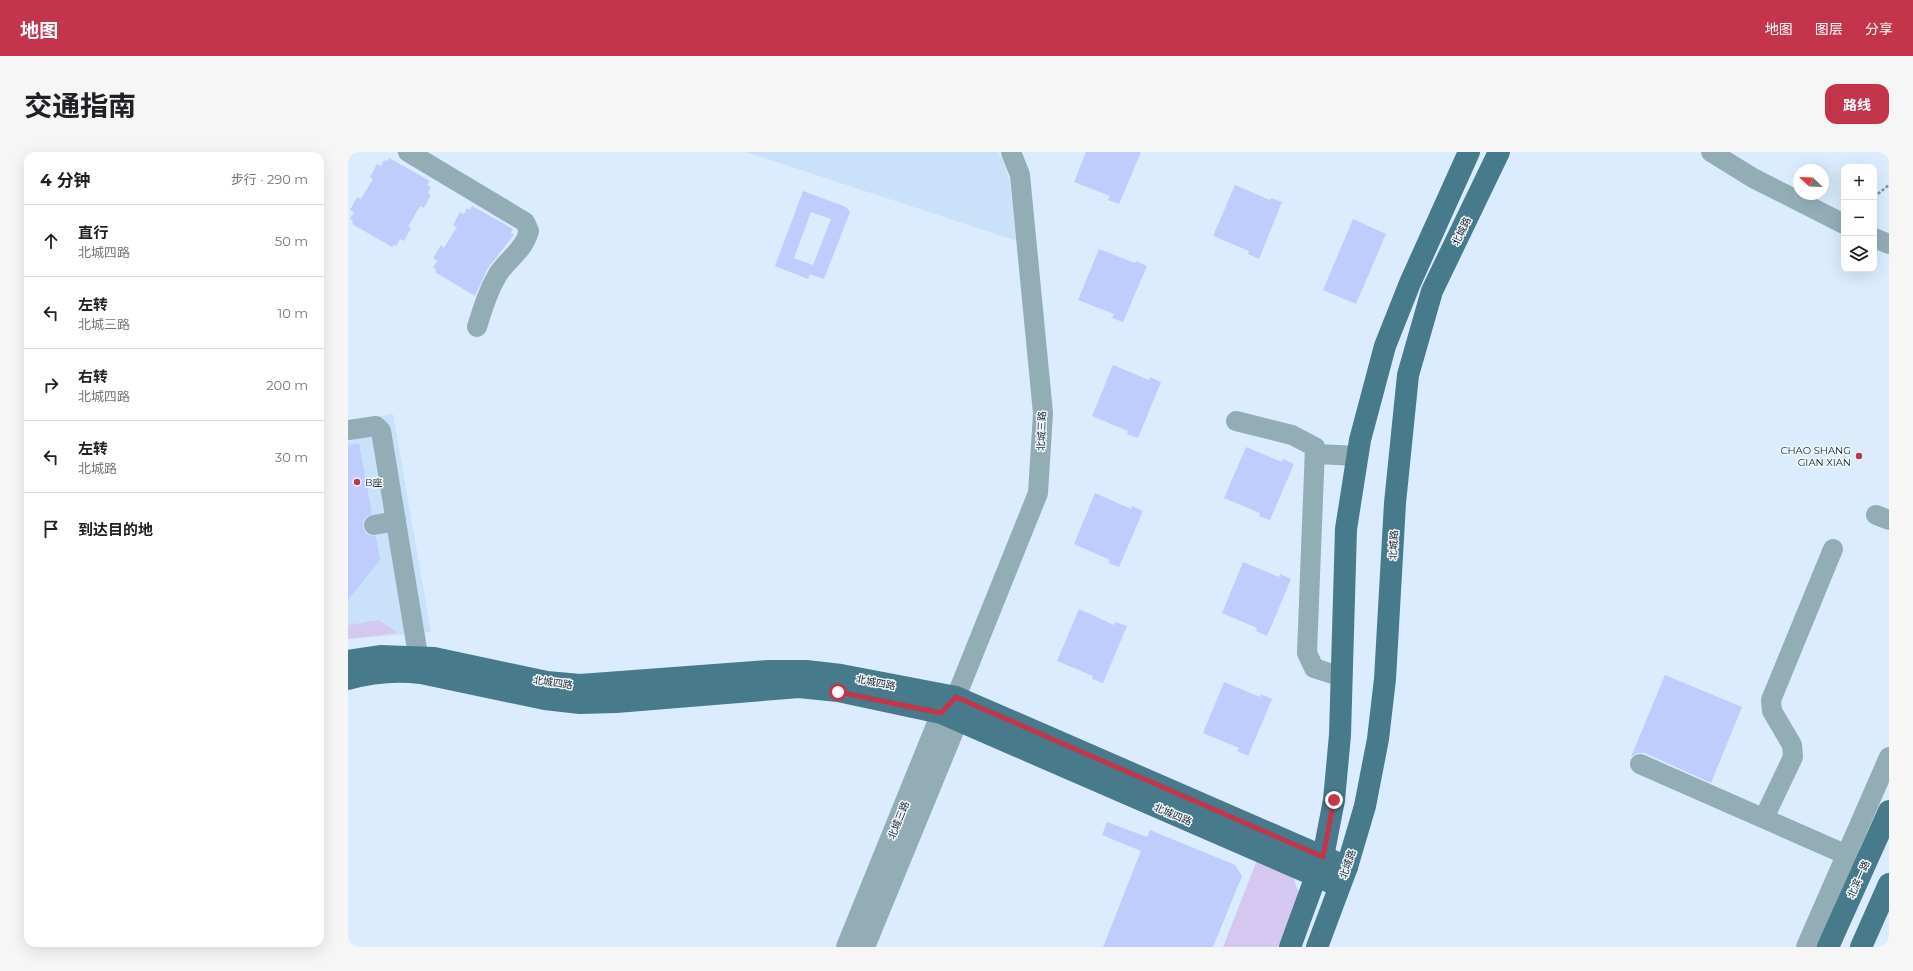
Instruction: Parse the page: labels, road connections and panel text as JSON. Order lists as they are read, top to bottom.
{
  "streets": {
    "main road": ["北城路", "北城四路", "北滨一路"],
    "street": ["北城三路"]
  },
  "crossings": [
    ["北城路", "北城四路"],
    ["北城三路", "北城四路"]
  ],
  "places": ["CHAO SHANG GIAN XIAN", "B座"],
  "north": "top left",
  "page": {
    "header": "地图",
    "nav": ["地图", "图层", "分享"],
    "title": "交通指南",
    "buttons": "路线",
    "heading": ["4 分钟", "步行 · 290 m"],
    "map_buttons": ["+", "−"],
    "list": [
      ["直行", "北城四路", "50 m"],
      ["左转", "北城三路", "10 m"],
      ["右转", "北城四路", "200 m"],
      ["左转", "北城路", "30 m"],
      "到达目的地"
    ]
  }
}
